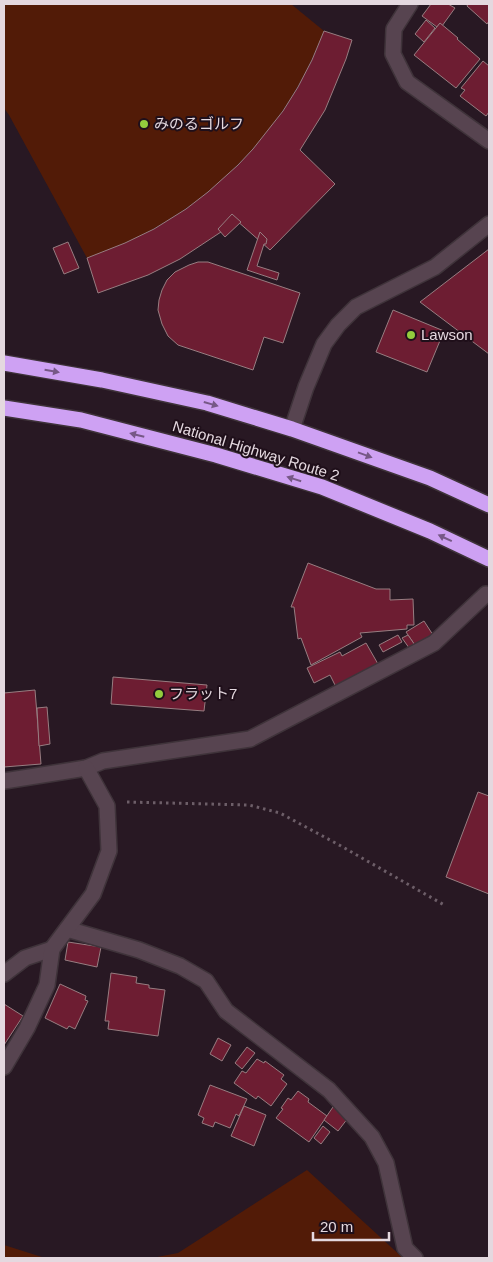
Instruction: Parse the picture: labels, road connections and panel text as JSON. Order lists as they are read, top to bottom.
{
  "streets": {
    "highway": ["National Highway Route 2"]
  },
  "places": ["みのるゴルフ", "Lawson", "フラット7"],
  "scale_bar": "20 m"
}
